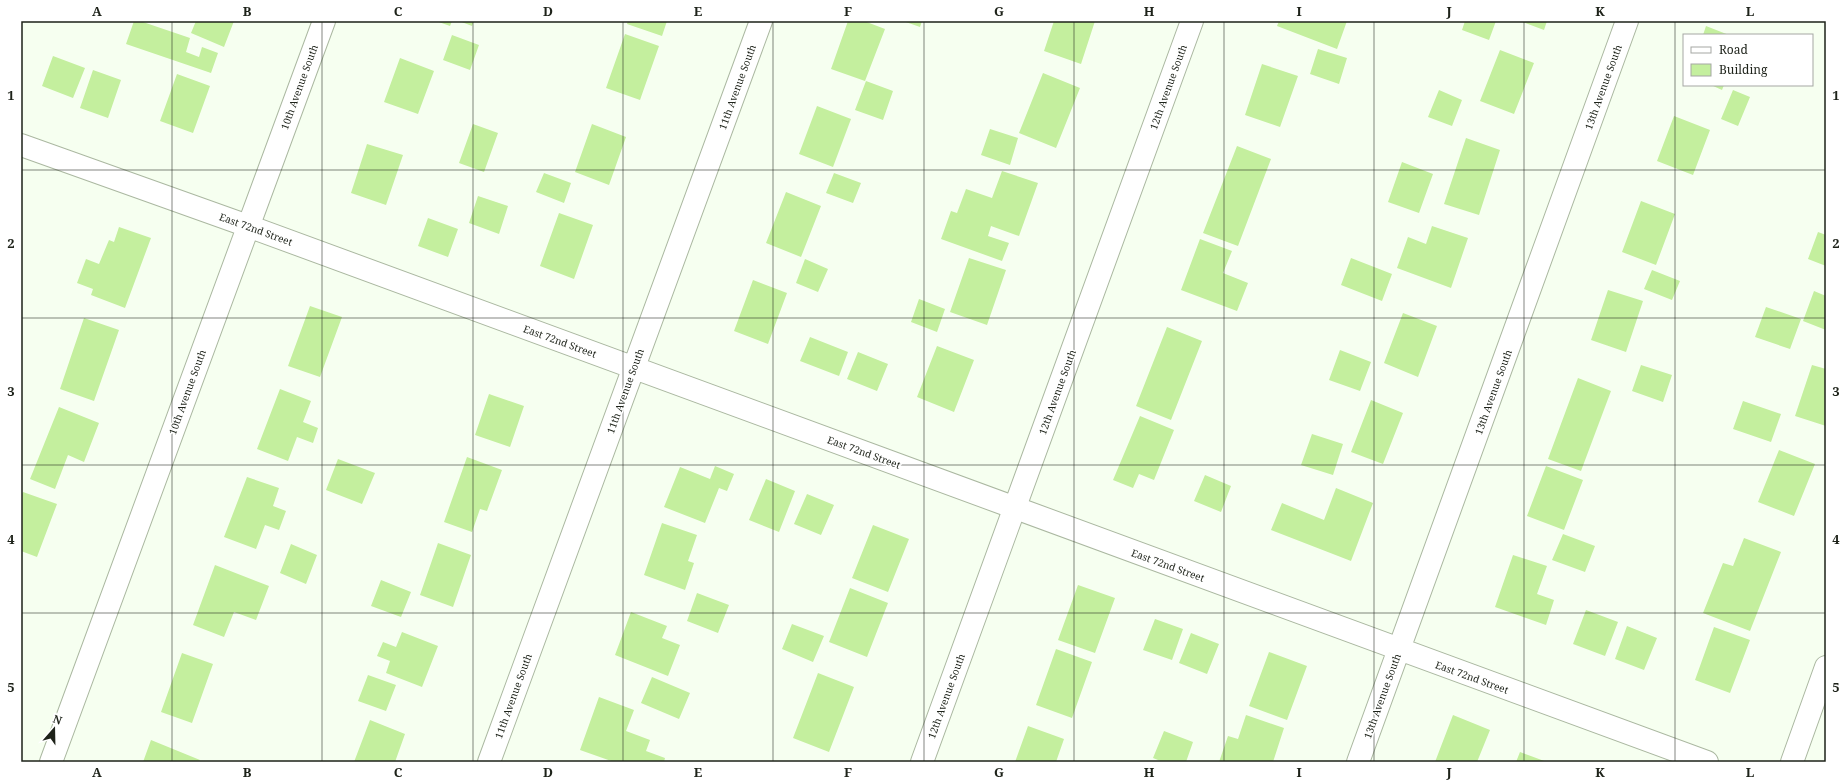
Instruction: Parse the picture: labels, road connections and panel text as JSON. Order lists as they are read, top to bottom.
{
  "streets": {
    "street": [
      "10th Avenue South",
      "11th Avenue South",
      "12th Avenue South",
      "13th Avenue South",
      "East 72nd Street"
    ]
  },
  "crossings": [
    ["10th Avenue South", "East 72nd Street"],
    ["11th Avenue South", "East 72nd Street"],
    ["12th Avenue South", "East 72nd Street"],
    ["13th Avenue South", "East 72nd Street"]
  ],
  "legend": ["Road", "Building"],
  "north": "top",
  "grid": {
    "columns": [
      "A",
      "B",
      "C",
      "D",
      "E",
      "F",
      "G",
      "H",
      "I",
      "J",
      "K",
      "L"
    ],
    "rows": [
      "1",
      "2",
      "3",
      "4",
      "5"
    ]
  }
}
